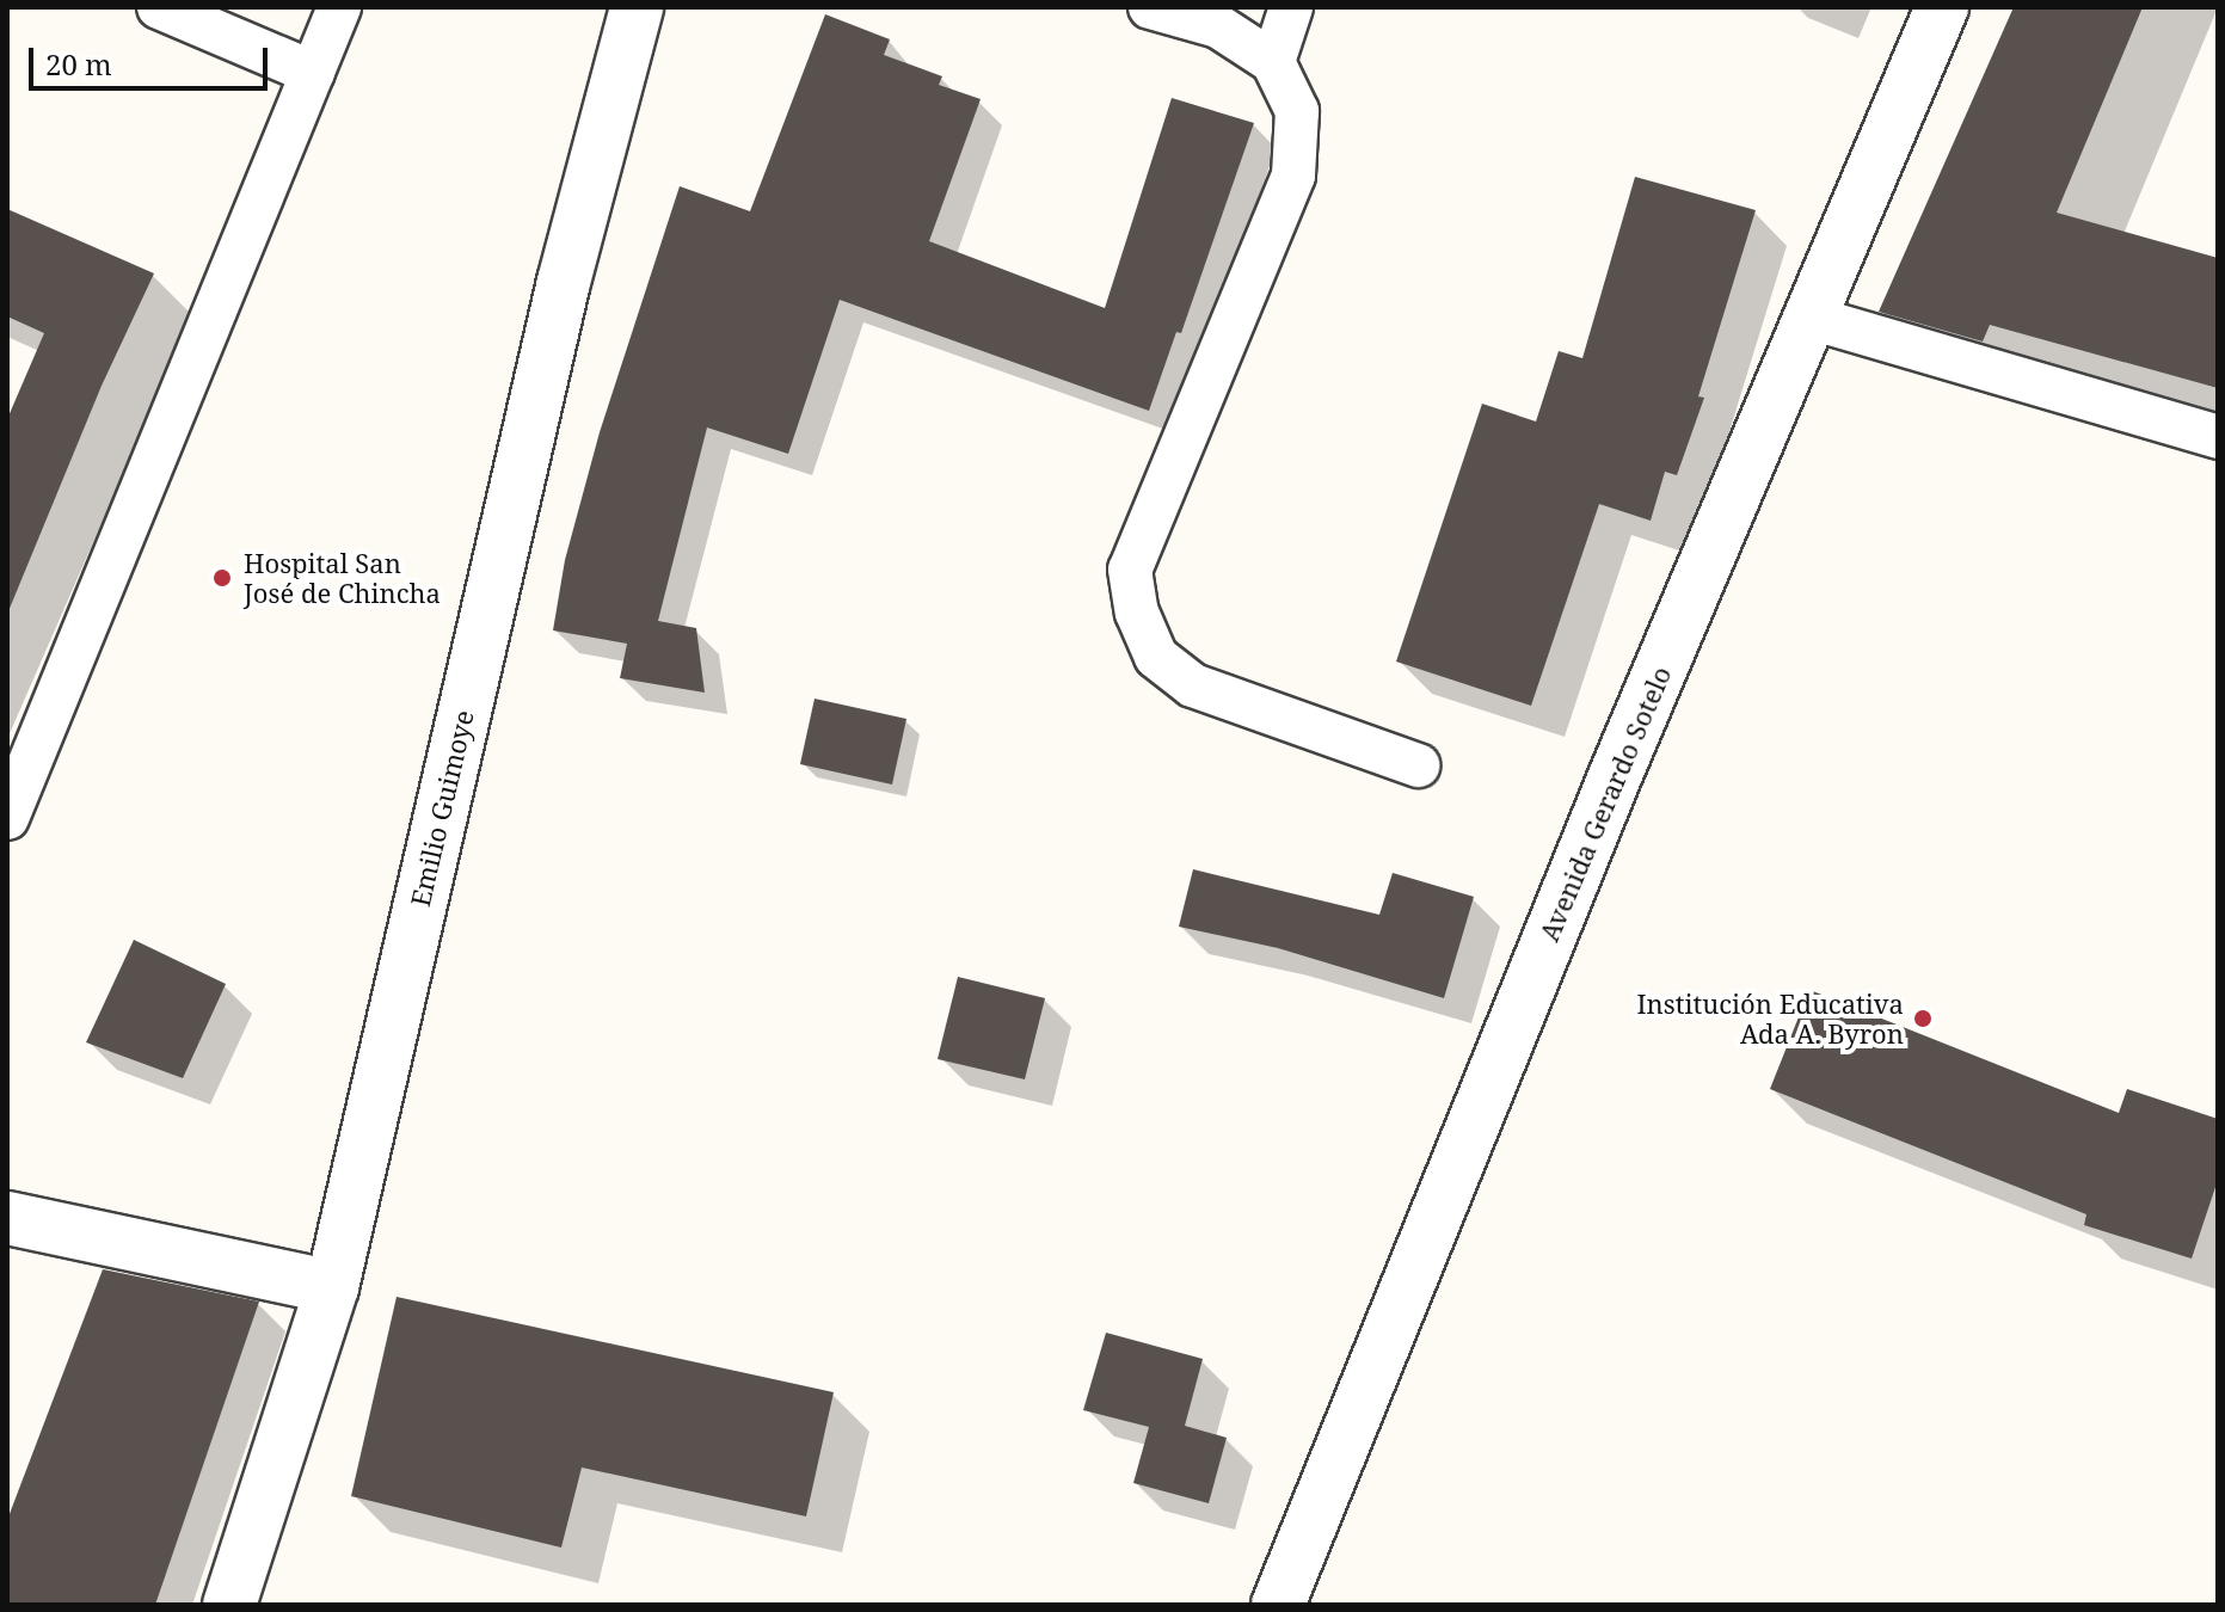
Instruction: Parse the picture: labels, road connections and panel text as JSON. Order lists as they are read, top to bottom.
{
  "streets": {
    "street": ["Avenida Gerardo Sotelo", "Emilio Guimoye"]
  },
  "places": ["Hospital San José de Chincha", "Institución Educativa Ada A. Byron"],
  "scale_bar": "20 m"
}
